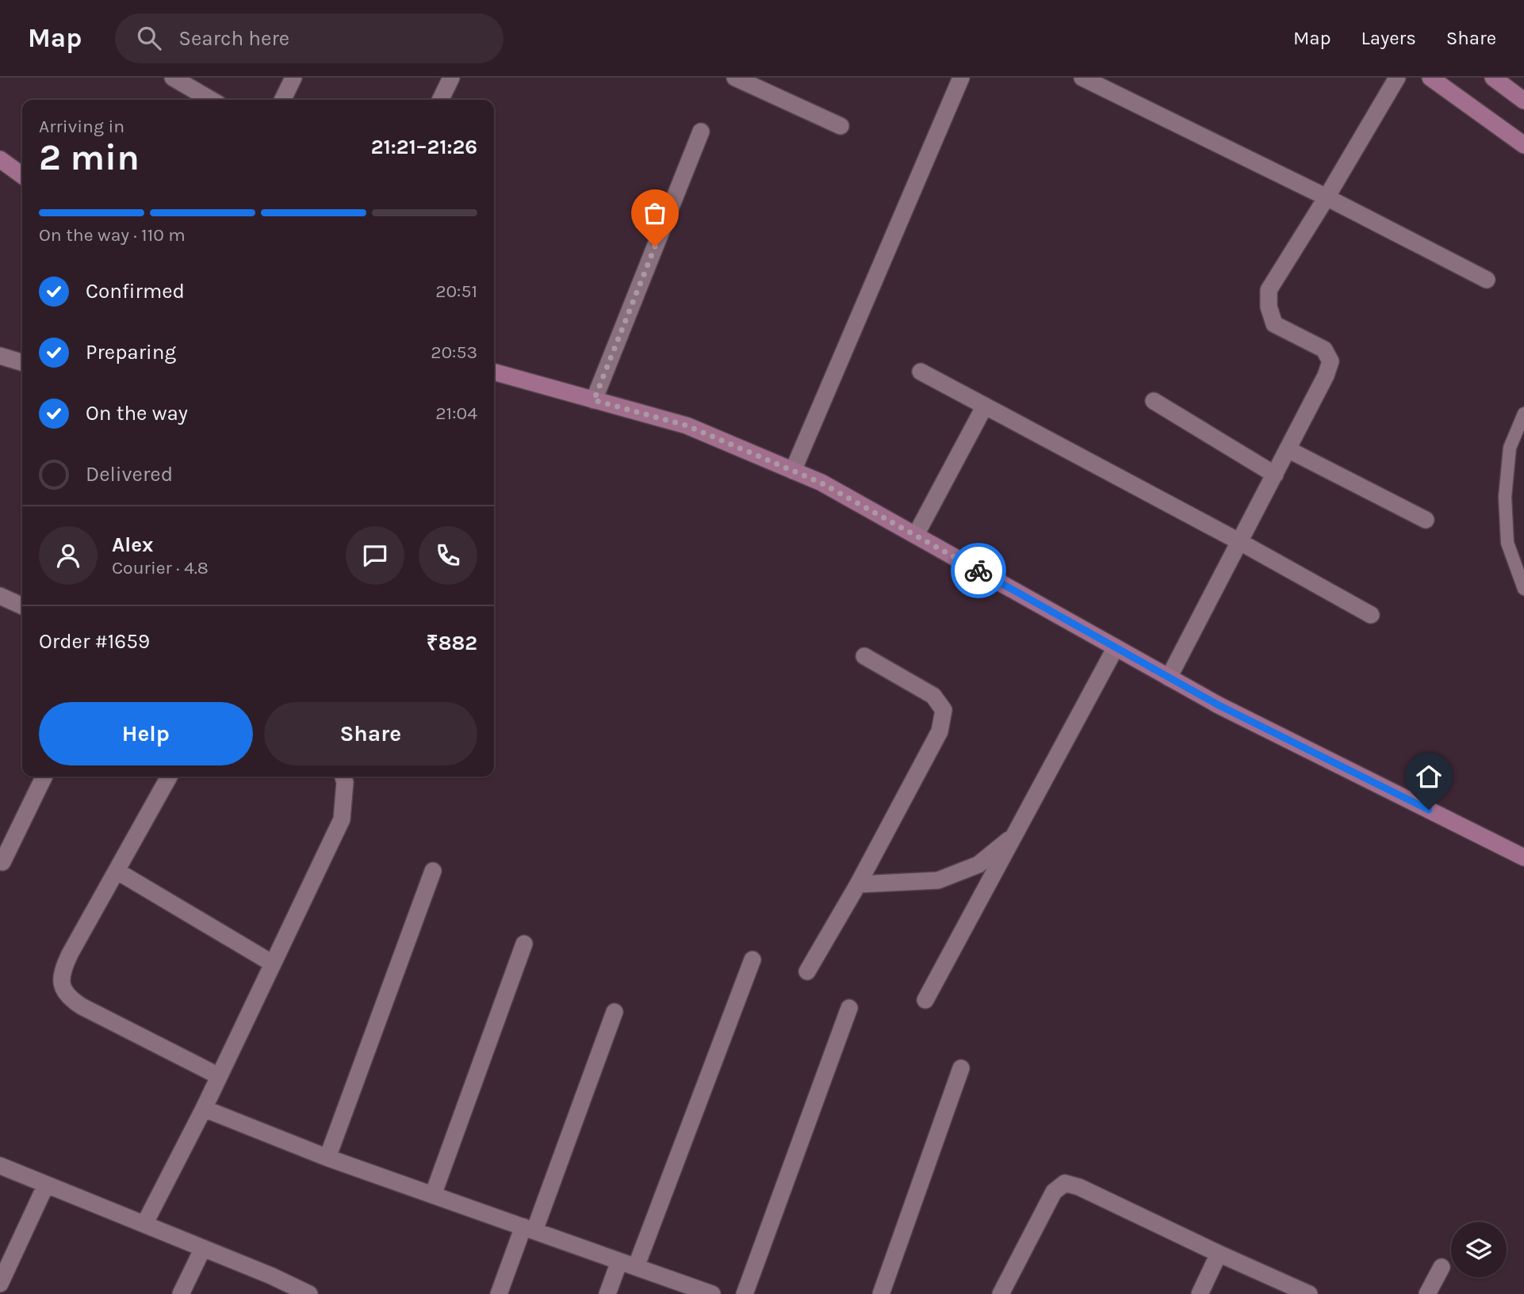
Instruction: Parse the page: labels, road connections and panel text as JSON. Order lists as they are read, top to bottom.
{
  "page": {
    "header": "Map",
    "search": "Search here",
    "nav": ["Map", "Layers", "Share"],
    "heading": ["2 min", "Arriving in", "21:21–21:26"],
    "panel": [
      "Alex",
      "Courier · 4.8",
      "Order #1659",
      "₹882"
    ],
    "bar": "On the way · 110 m",
    "list": [
      ["Confirmed", "20:51"],
      ["Preparing", "20:53"],
      ["On the way", "21:04"],
      "Delivered"
    ],
    "buttons": ["Help", "Share"]
  }
}
